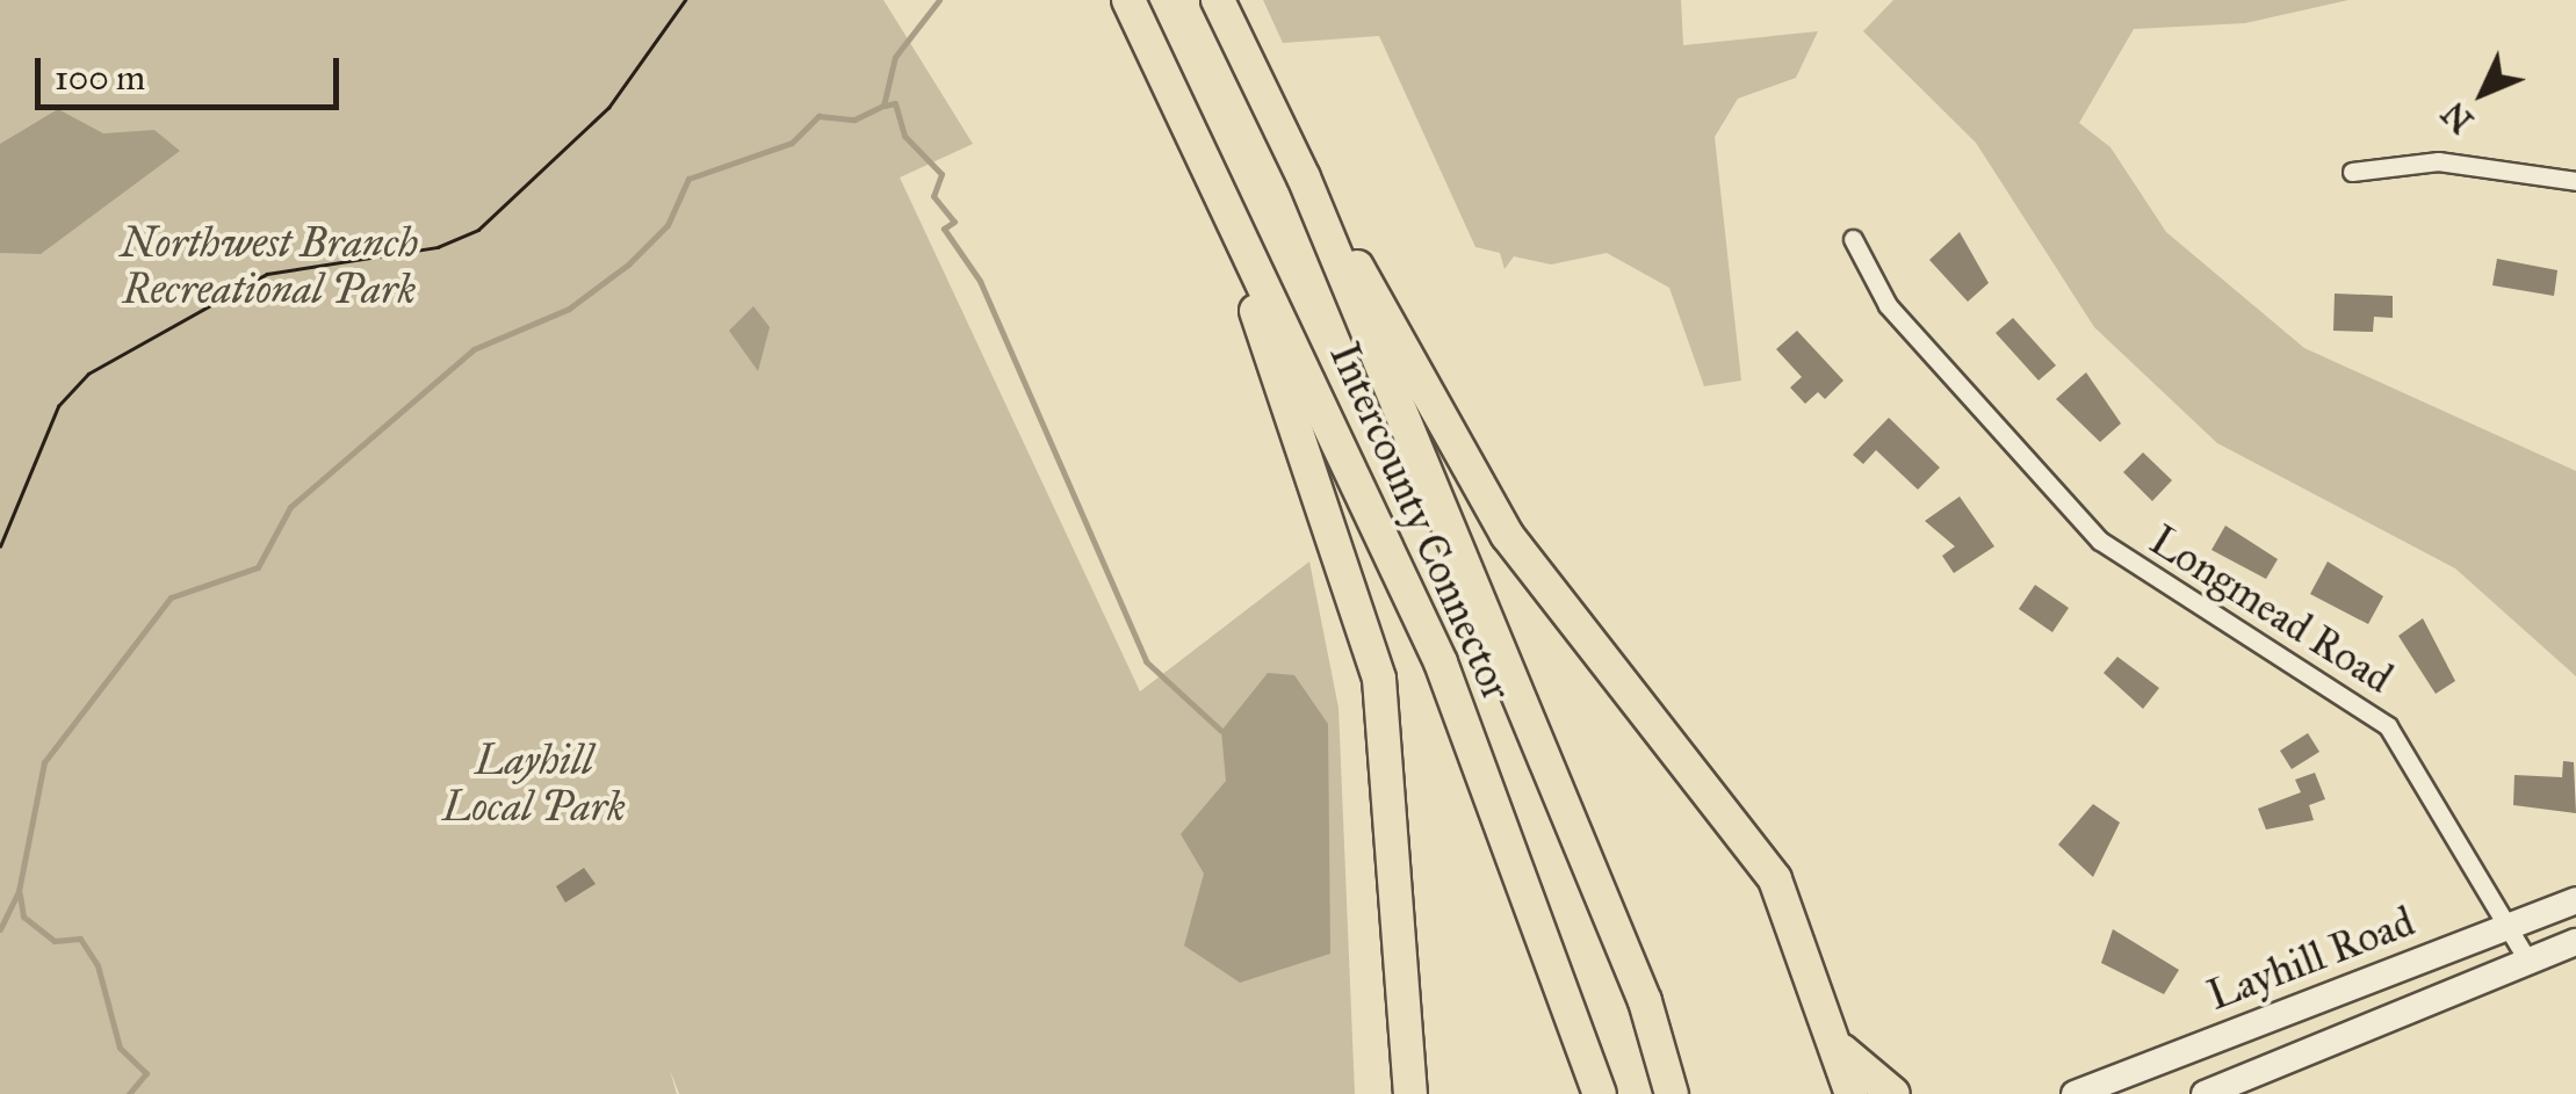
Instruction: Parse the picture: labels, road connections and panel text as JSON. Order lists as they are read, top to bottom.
{
  "streets": {
    "highway": ["Intercounty Connector"],
    "main road": ["Layhill Road"],
    "street": ["Longmead Road"]
  },
  "crossings": [
    ["Longmead Road", "Layhill Road"]
  ],
  "parks": ["Northwest Branch Recreational Park", "Layhill Local Park"],
  "scale_bar": "100 m",
  "north": "bottom left"
}
